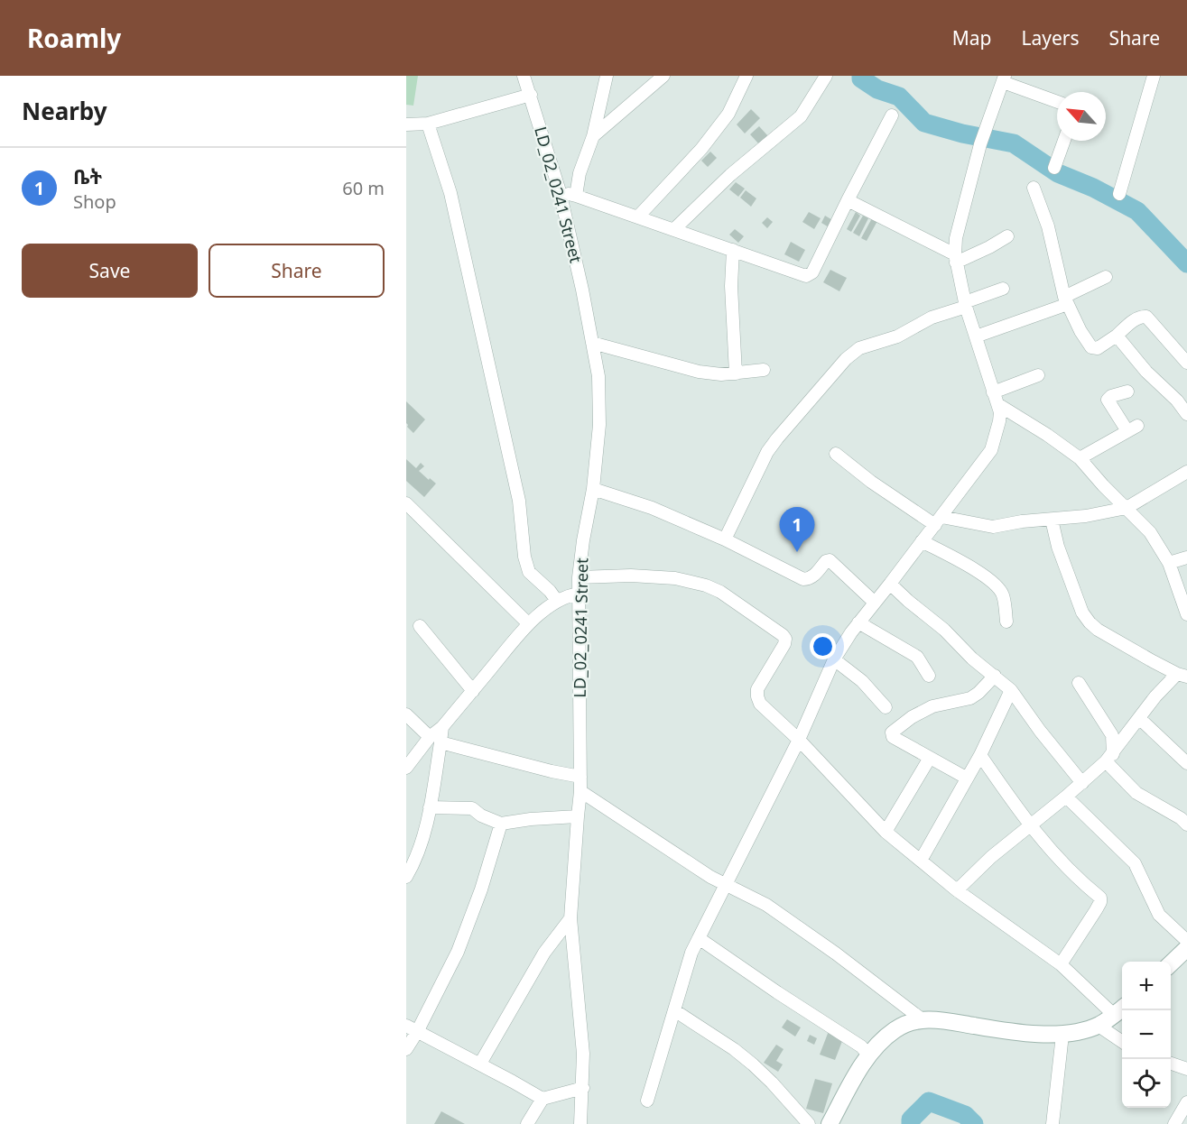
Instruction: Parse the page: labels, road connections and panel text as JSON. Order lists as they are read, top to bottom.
{
  "streets": {
    "street": ["LD_02_0241 Street"]
  },
  "north": "top left",
  "page": {
    "header": "Roamly",
    "nav": ["Map", "Layers", "Share"],
    "heading": "Nearby",
    "list": [
      {
        "mark": "1",
        "name": "ቤት",
        "note": "Shop",
        "value": "60 m"
      }
    ],
    "buttons": ["Save", "Share"],
    "pins": "1",
    "map_buttons": ["+", "−"]
  }
}
